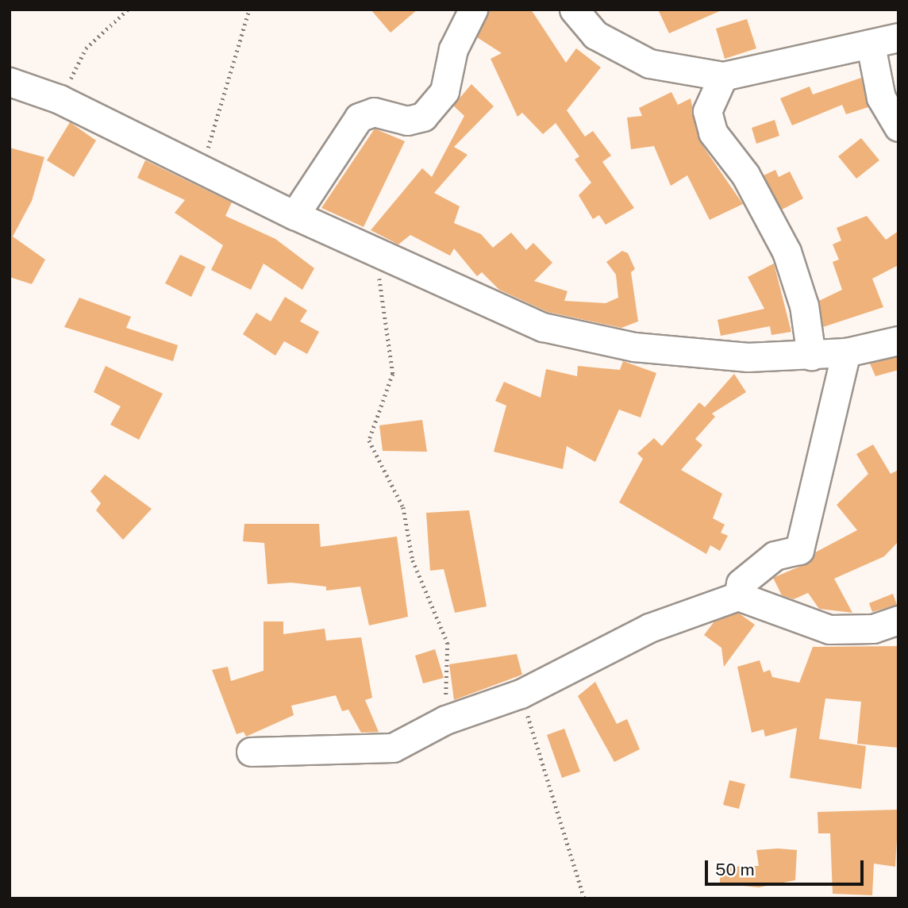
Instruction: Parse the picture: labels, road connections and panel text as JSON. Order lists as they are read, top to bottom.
{
  "scale_bar": "50 m"
}
